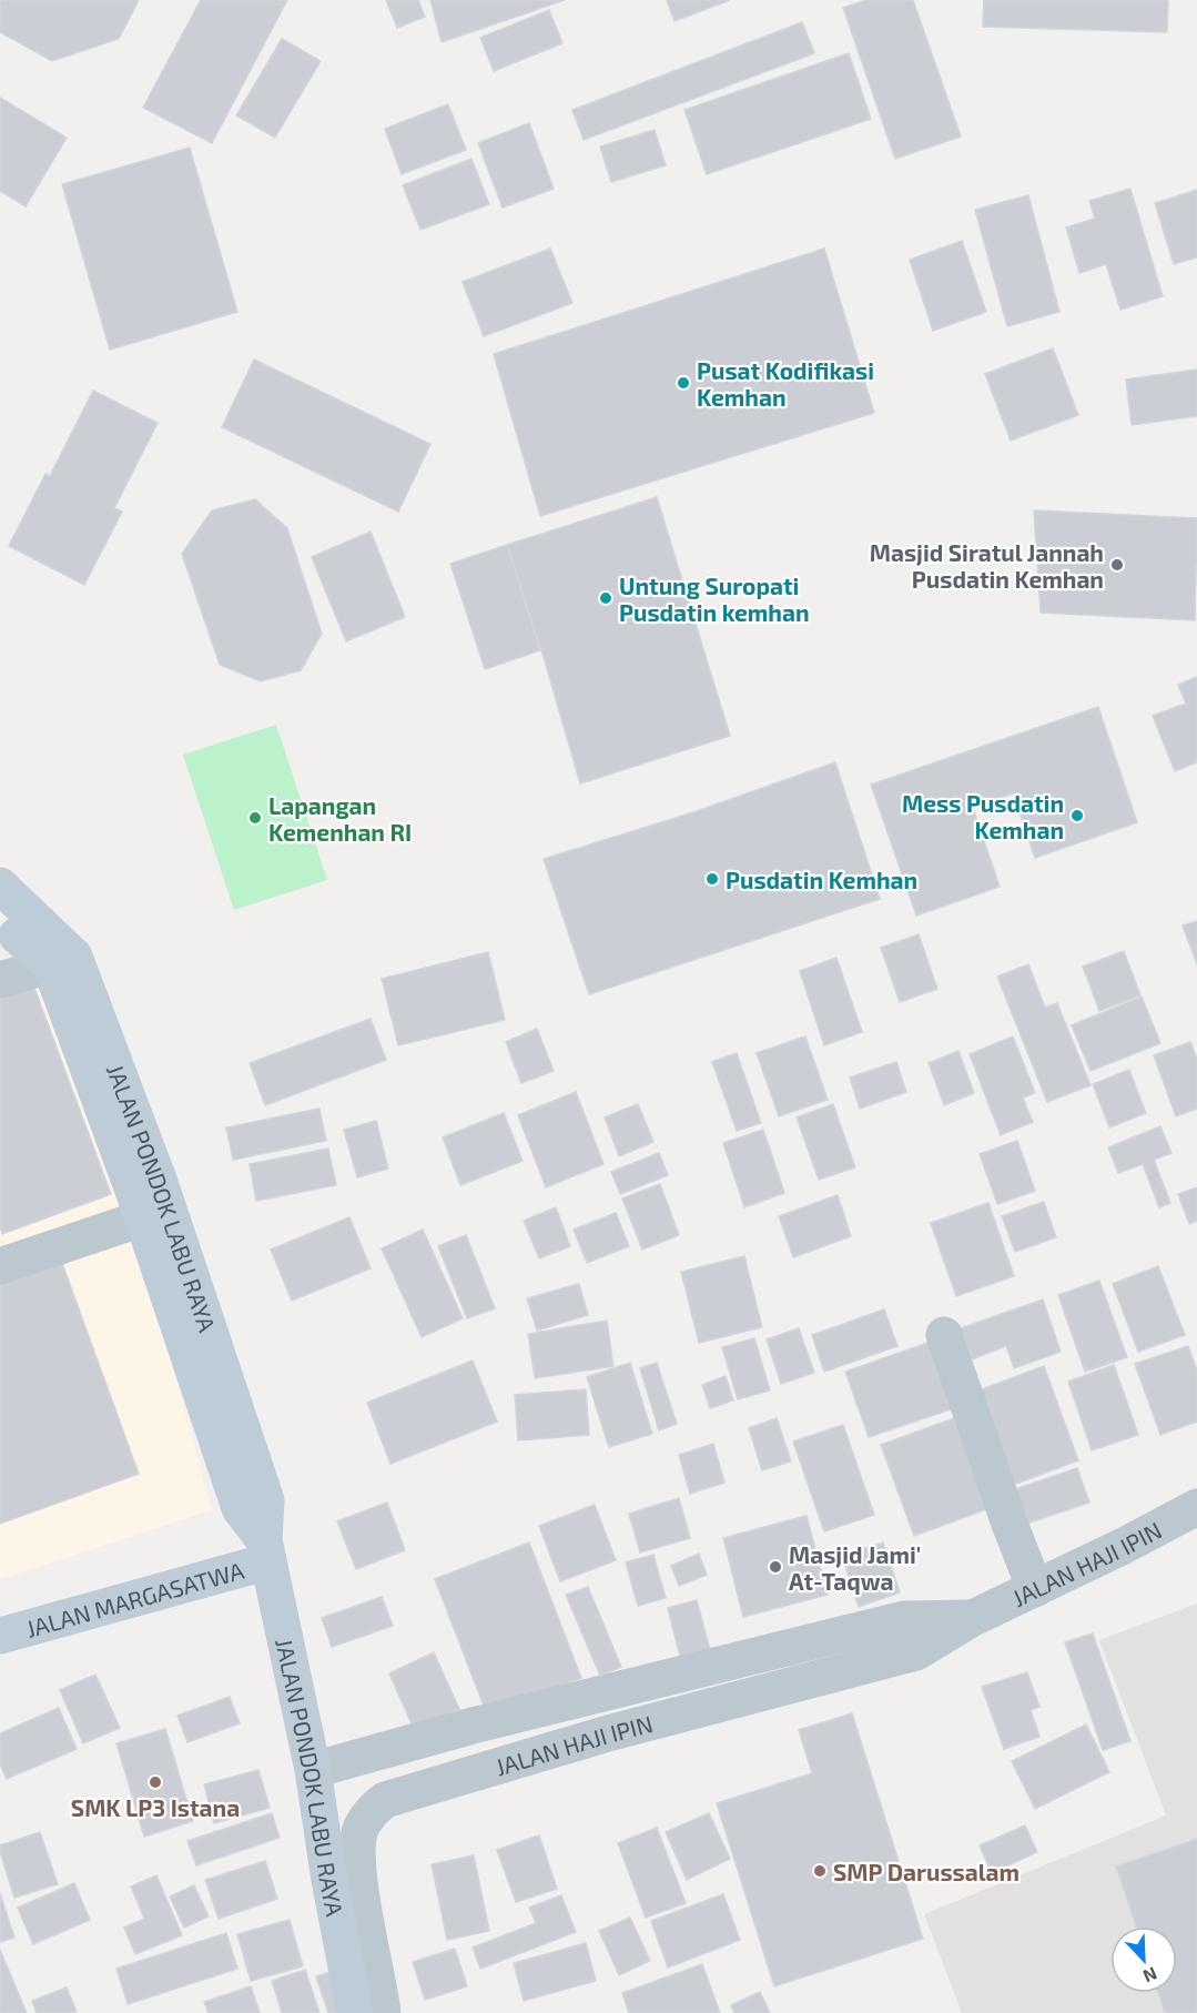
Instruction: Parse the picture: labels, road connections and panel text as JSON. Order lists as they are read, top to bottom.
{
  "streets": {
    "main road": ["JALAN PONDOK LABU RAYA", "JALAN MARGASATWA"],
    "street": ["JALAN HAJI IPIN"]
  },
  "crossings": [
    ["JALAN PONDOK LABU RAYA", "JALAN HAJI IPIN"],
    ["JALAN PONDOK LABU RAYA", "JALAN MARGASATWA"]
  ],
  "places": [
    "Pusat Kodifikasi Kemhan",
    "Masjid Siratul Jannah Pusdatin Kemhan",
    "Untung Suropati Pusdatin kemhan",
    "Mess Pusdatin Kemhan",
    "Lapangan Kemenhan RI",
    "Pusdatin Kemhan",
    "Masjid Jami' At-Taqwa",
    "SMK LP3 Istana",
    "SMP Darussalam"
  ],
  "north": "bottom right"
}
